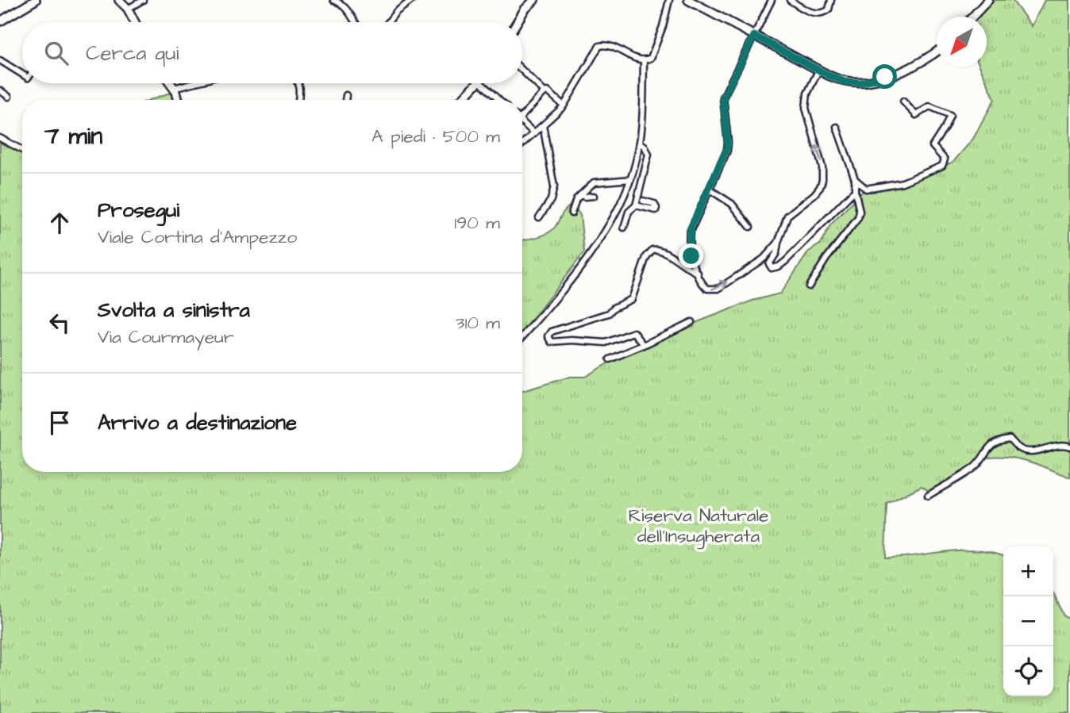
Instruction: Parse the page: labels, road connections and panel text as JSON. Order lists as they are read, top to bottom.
{
  "parks": ["Riserva Naturale dell'Insugherata"],
  "north": "bottom left",
  "page": {
    "search": "Cerca qui",
    "heading": ["7 min", "A piedi · 500 m"],
    "list": [
      ["Prosegui", "Viale Cortina d'Ampezzo", "190 m"],
      ["Svolta a sinistra", "Via Courmayeur", "310 m"],
      "Arrivo a destinazione"
    ],
    "map_buttons": ["+", "−"]
  }
}
